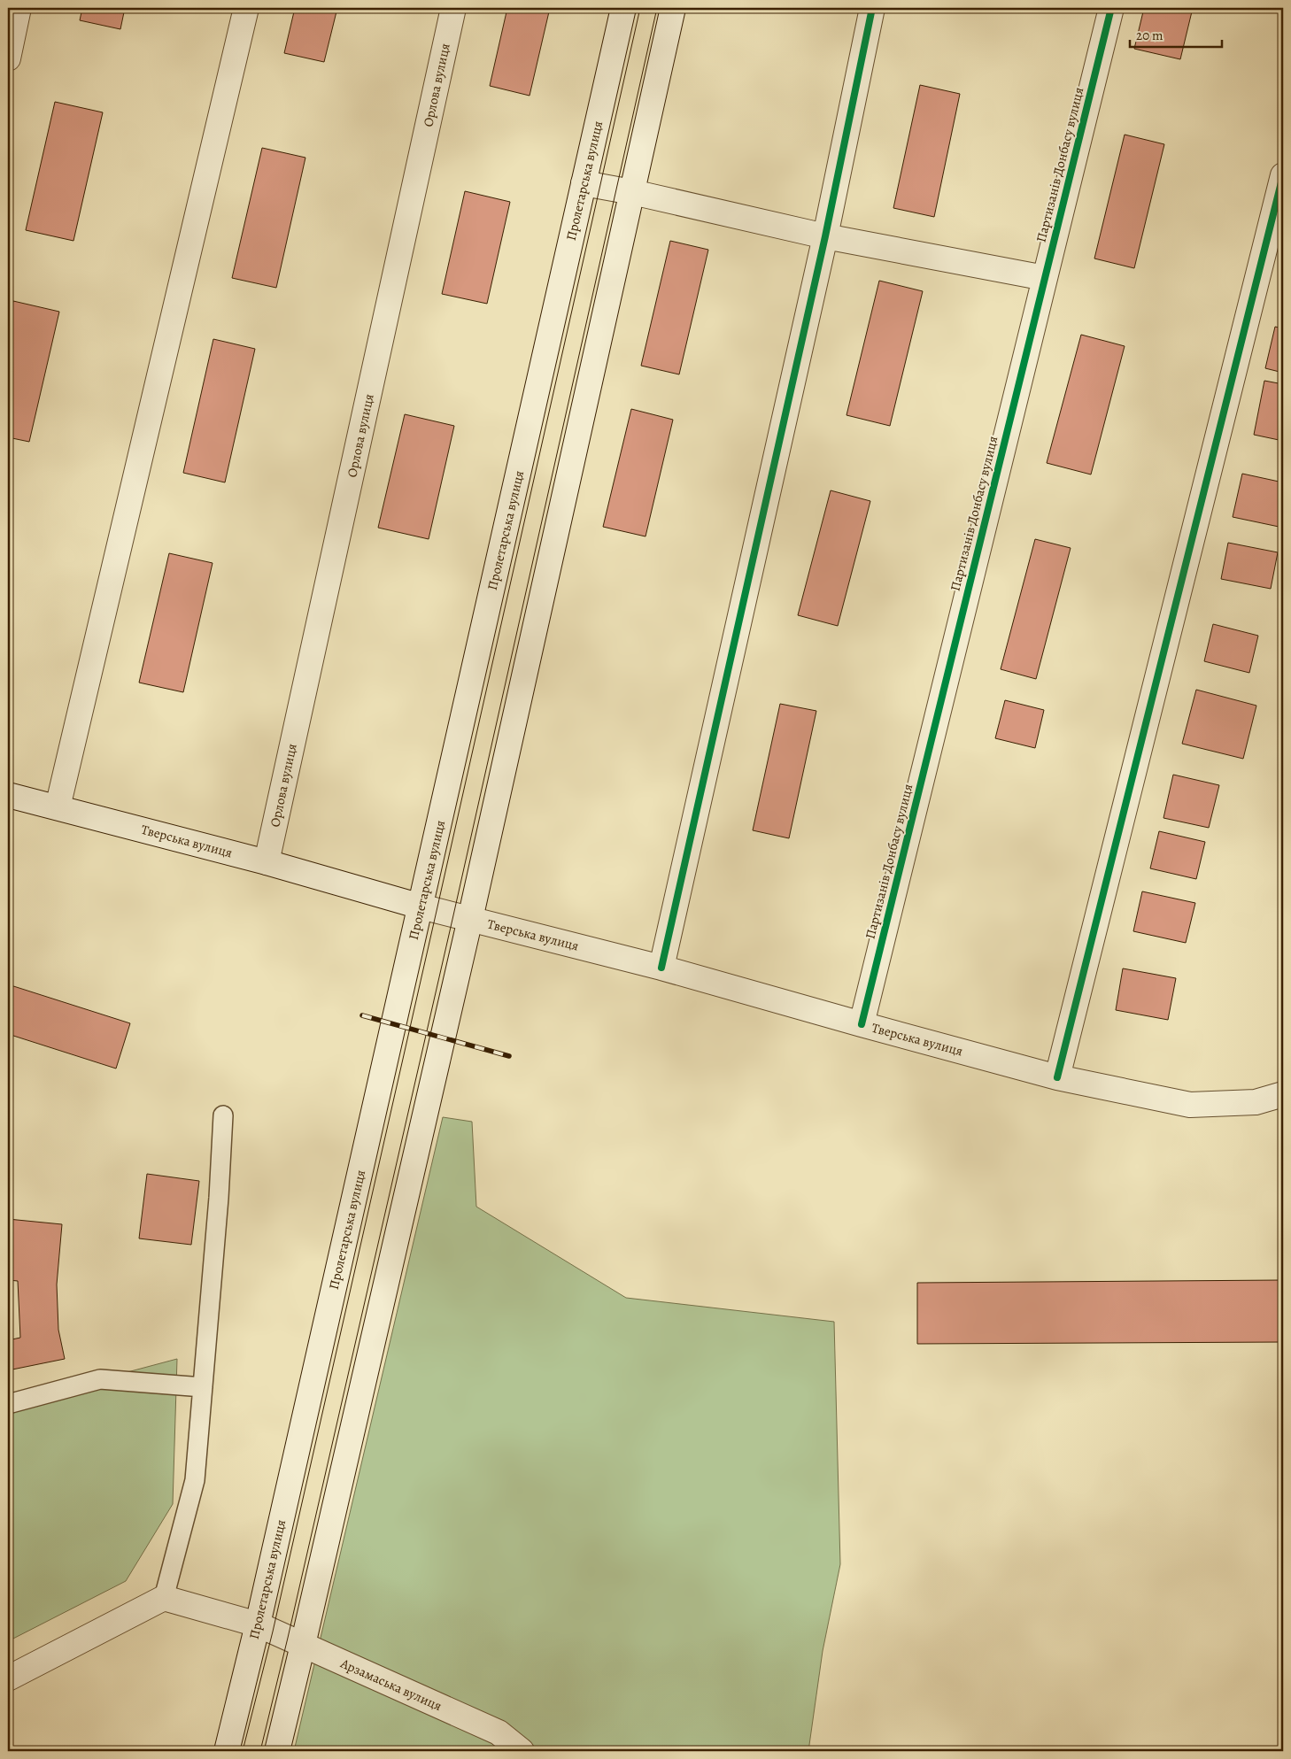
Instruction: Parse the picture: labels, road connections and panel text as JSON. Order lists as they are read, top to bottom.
{
  "streets": {
    "street": [
      "Орлова вулиця",
      "Партизанів Донбасу вулиця",
      "Пролетарська вулиця",
      "Тверська вулиця",
      "Арзамаська вулиця"
    ]
  },
  "crossings": [
    ["Орлова вулиця", "Тверська вулиця"],
    ["Партизанів Донбасу вулиця", "Тверська вулиця"],
    ["Пролетарська вулиця", "Тверська вулиця"],
    ["Пролетарська вулиця", "Арзамаська вулиця"]
  ],
  "scale_bar": "20 m"
}
